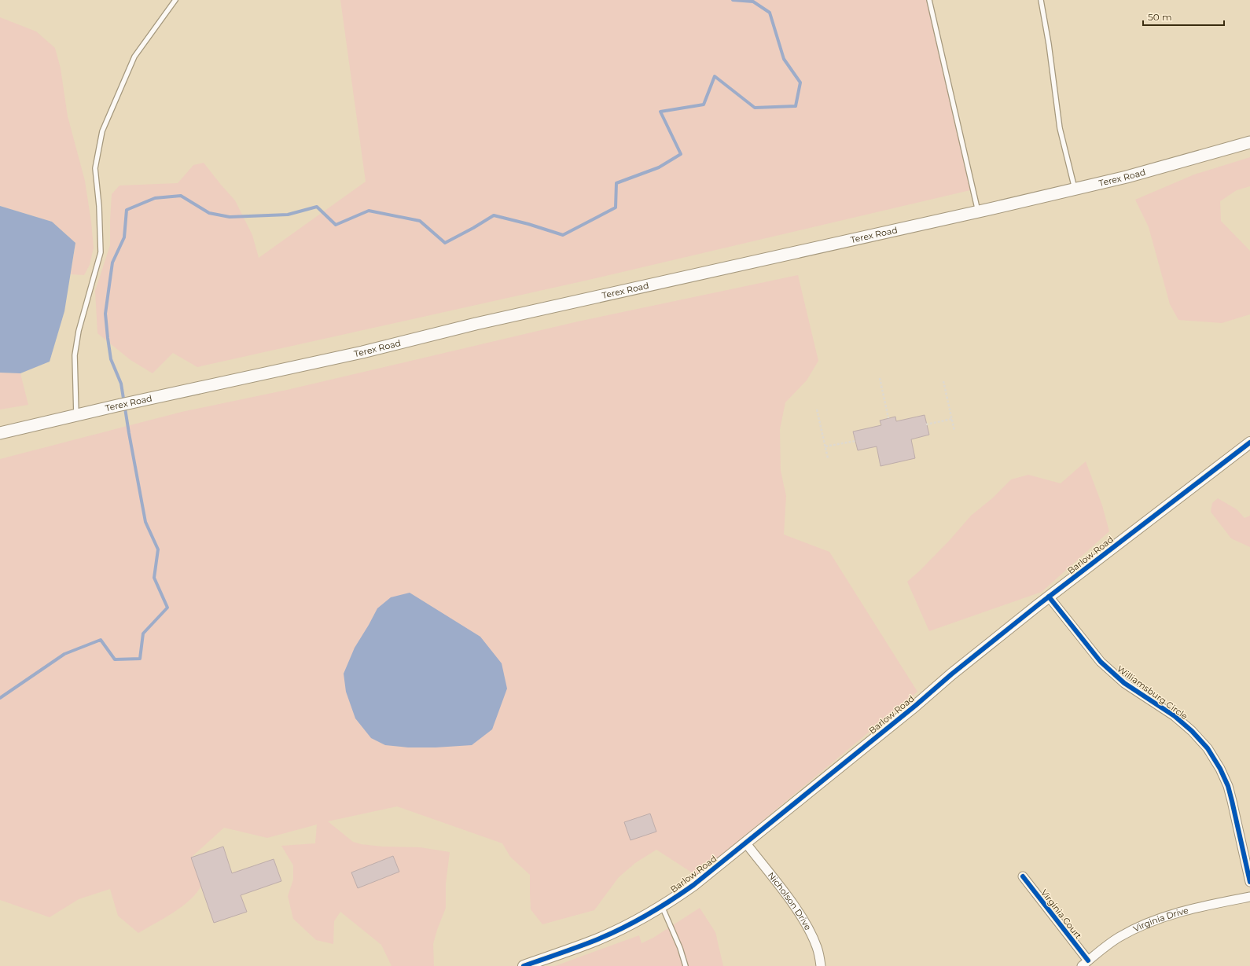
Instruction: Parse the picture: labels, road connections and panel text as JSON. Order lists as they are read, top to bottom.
{
  "streets": {
    "main road": ["Terex Road"],
    "street": [
      "Barlow Road",
      "Williamsburg Circle",
      "Nicholson Drive",
      "Virginia Court",
      "Virginia Drive"
    ]
  },
  "crossings": [
    ["Barlow Road", "Williamsburg Circle"],
    ["Barlow Road", "Nicholson Drive"],
    ["Virginia Court", "Virginia Drive"]
  ],
  "scale_bar": "50 m"
}
